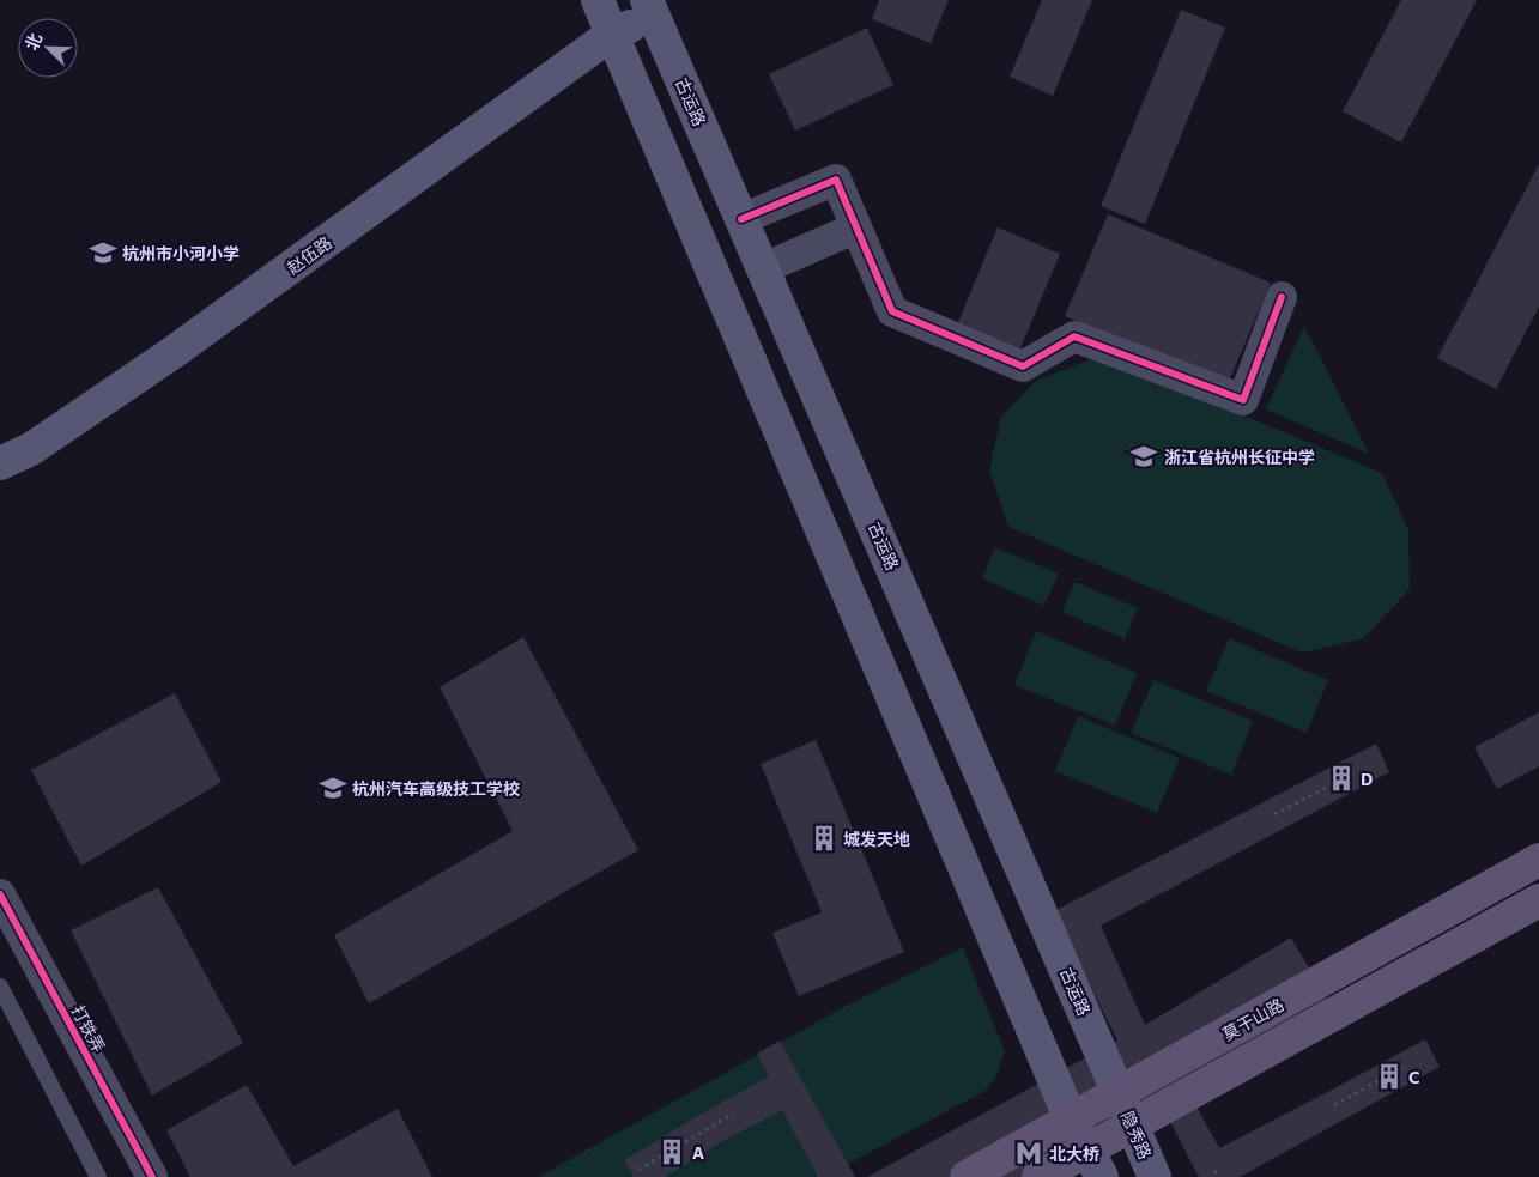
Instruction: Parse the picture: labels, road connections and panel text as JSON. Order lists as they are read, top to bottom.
{
  "streets": {
    "main road": [
      "古运路",
      "赵伍路",
      "莫干山路",
      "隐秀路"
    ],
    "street": ["打铁弄"]
  },
  "crossings": [
    ["古运路", "赵伍路"],
    ["古运路", "莫干山路"],
    ["古运路", "隐秀路"],
    ["莫干山路", "隐秀路"]
  ],
  "places": {
    "school or university": ["杭州市小河小学", "浙江省杭州长征中学", "杭州汽车高级技工学校"],
    "building": [
      "D",
      "城发天地",
      "C",
      "A"
    ],
    "metro station": ["北大桥"]
  },
  "north": "top left"
}
